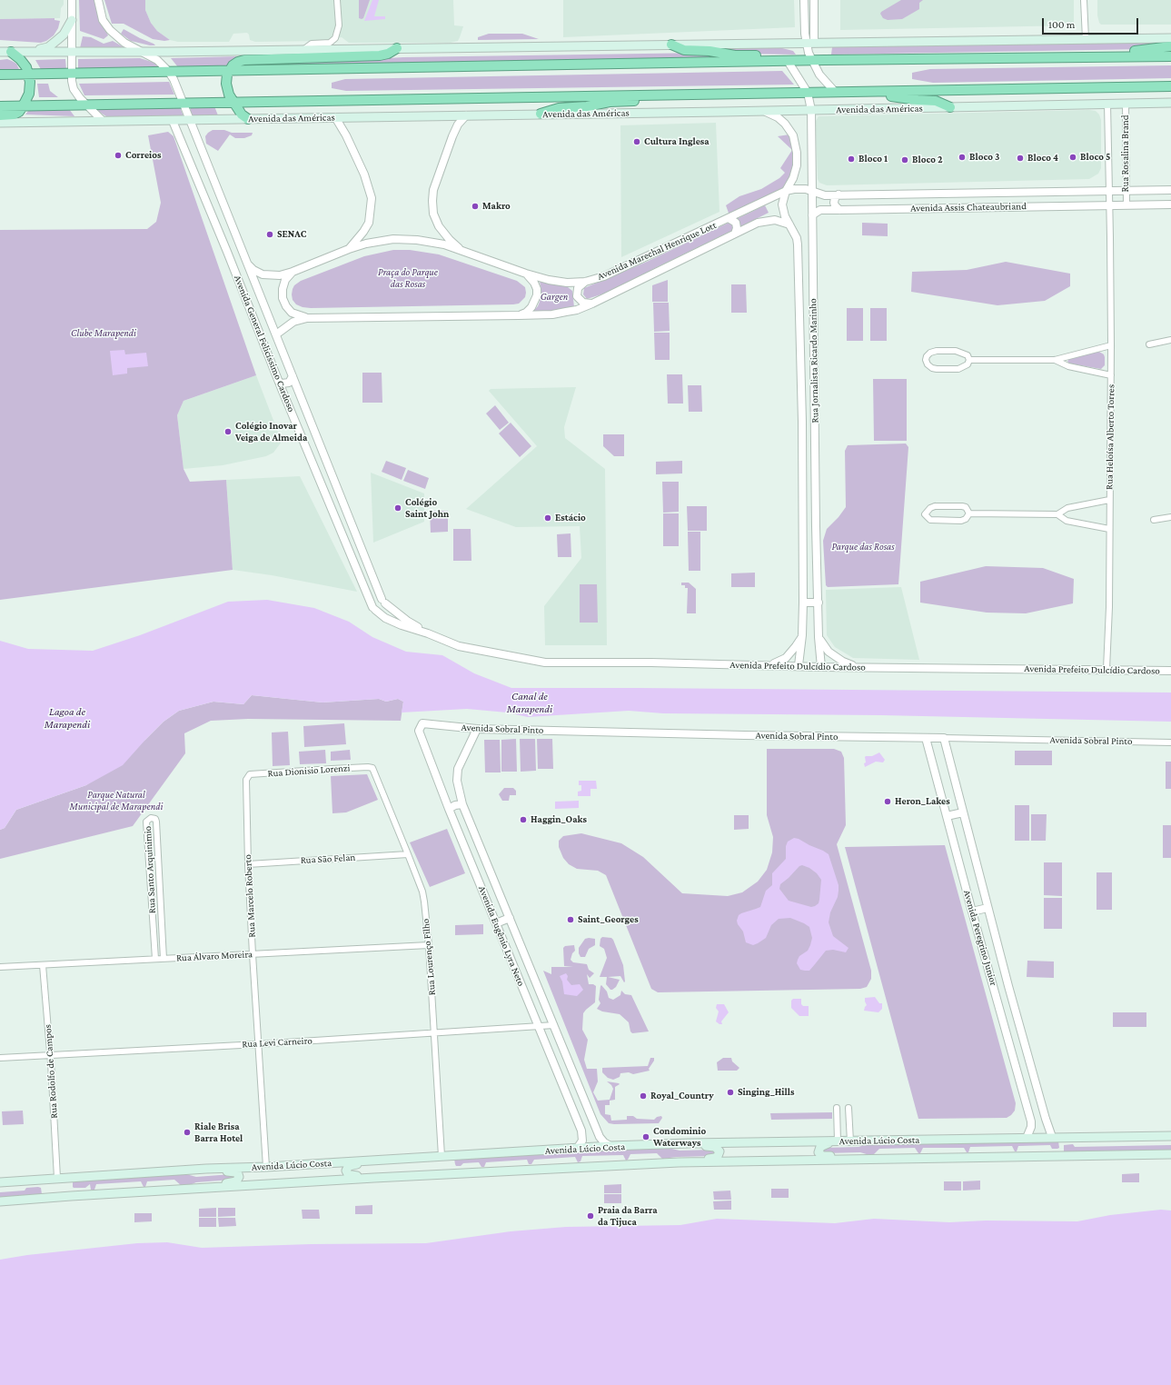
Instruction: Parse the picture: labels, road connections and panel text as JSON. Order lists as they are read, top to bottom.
{
  "streets": {
    "highway": ["Avenida das Américas"],
    "main road": ["Avenida Lúcio Costa"],
    "street": [
      "Rua Rosalina Brand",
      "Avenida Assis Chateaubriand",
      "Avenida Marechal Henrique Lott",
      "Avenida General Felicíssimo Cardoso",
      "Rua Jornalista Ricardo Marinho",
      "Rua Heloísa Alberto Torres",
      "Avenida Prefeito Dulcídio Cardoso",
      "Avenida Sobral Pinto",
      "Rua Dionisio Lorenzi",
      "Rua São Felan",
      "Rua Santo Arquinimio",
      "Rua Marcelo Roberto",
      "Avenida Eugênio Lyra Neto",
      "Avenida Peregrino Junior",
      "Rua Álvaro Moreira",
      "Rua Lourenço Filho",
      "Rua Levi Carneiro",
      "Rua Rodolfo de Campos"
    ]
  },
  "crossings": [
    ["Avenida das Américas", "Rua Rosalina Brand"],
    ["Avenida das Américas", "Avenida General Felicíssimo Cardoso"],
    ["Avenida das Américas", "Rua Jornalista Ricardo Marinho"],
    ["Rua Rosalina Brand", "Avenida Assis Chateaubriand"],
    ["Rua Rosalina Brand", "Rua Heloísa Alberto Torres"],
    ["Avenida Assis Chateaubriand", "Avenida Marechal Henrique Lott"],
    ["Avenida Assis Chateaubriand", "Rua Jornalista Ricardo Marinho"],
    ["Avenida Assis Chateaubriand", "Rua Heloísa Alberto Torres"],
    ["Avenida Marechal Henrique Lott", "Avenida General Felicíssimo Cardoso"],
    ["Avenida Marechal Henrique Lott", "Rua Jornalista Ricardo Marinho"],
    ["Avenida General Felicíssimo Cardoso", "Avenida Prefeito Dulcídio Cardoso"],
    ["Rua Jornalista Ricardo Marinho", "Avenida Prefeito Dulcídio Cardoso"],
    ["Rua Heloísa Alberto Torres", "Avenida Prefeito Dulcídio Cardoso"],
    ["Avenida Sobral Pinto", "Avenida Eugênio Lyra Neto"],
    ["Avenida Sobral Pinto", "Avenida Peregrino Junior"],
    ["Rua Dionisio Lorenzi", "Rua Marcelo Roberto"],
    ["Rua Dionisio Lorenzi", "Rua Lourenço Filho"],
    ["Rua São Felan", "Rua Marcelo Roberto"],
    ["Rua São Felan", "Rua Lourenço Filho"],
    ["Rua Santo Arquinimio", "Rua Álvaro Moreira"],
    ["Rua Marcelo Roberto", "Rua Álvaro Moreira"],
    ["Rua Marcelo Roberto", "Rua Levi Carneiro"],
    ["Rua Marcelo Roberto", "Avenida Lúcio Costa"],
    ["Avenida Eugênio Lyra Neto", "Rua Levi Carneiro"],
    ["Avenida Eugênio Lyra Neto", "Avenida Lúcio Costa"],
    ["Avenida Peregrino Junior", "Avenida Lúcio Costa"],
    ["Rua Álvaro Moreira", "Rua Lourenço Filho"],
    ["Rua Álvaro Moreira", "Rua Rodolfo de Campos"],
    ["Rua Lourenço Filho", "Rua Levi Carneiro"],
    ["Rua Lourenço Filho", "Avenida Lúcio Costa"],
    ["Rua Levi Carneiro", "Rua Rodolfo de Campos"],
    ["Rua Rodolfo de Campos", "Avenida Lúcio Costa"]
  ],
  "water": ["Canal de Marapendi", "Lagoa de Marapendi"],
  "parks": [
    "Praça do Parque das Rosas",
    "Gargen",
    "Clube Marapendi",
    "Parque das Rosas",
    "Parque Natural Municipal de Marapendi"
  ],
  "places": [
    "Cultura Inglesa",
    "Correios",
    "Bloco 3",
    "Bloco 5",
    "Bloco 4",
    "Bloco 1",
    "Bloco 2",
    "Makro",
    "SENAC",
    "Colégio Inovar Veiga de Almeida",
    "Colégio Saint John",
    "Estácio",
    "Heron_Lakes",
    "Haggin_Oaks",
    "Saint_Georges",
    "Singing_Hills",
    "Royal_Country",
    "Riale Brisa Barra Hotel",
    "Condominio Waterways",
    "Praia da Barra da Tijuca"
  ],
  "scale_bar": "100 m"
}
